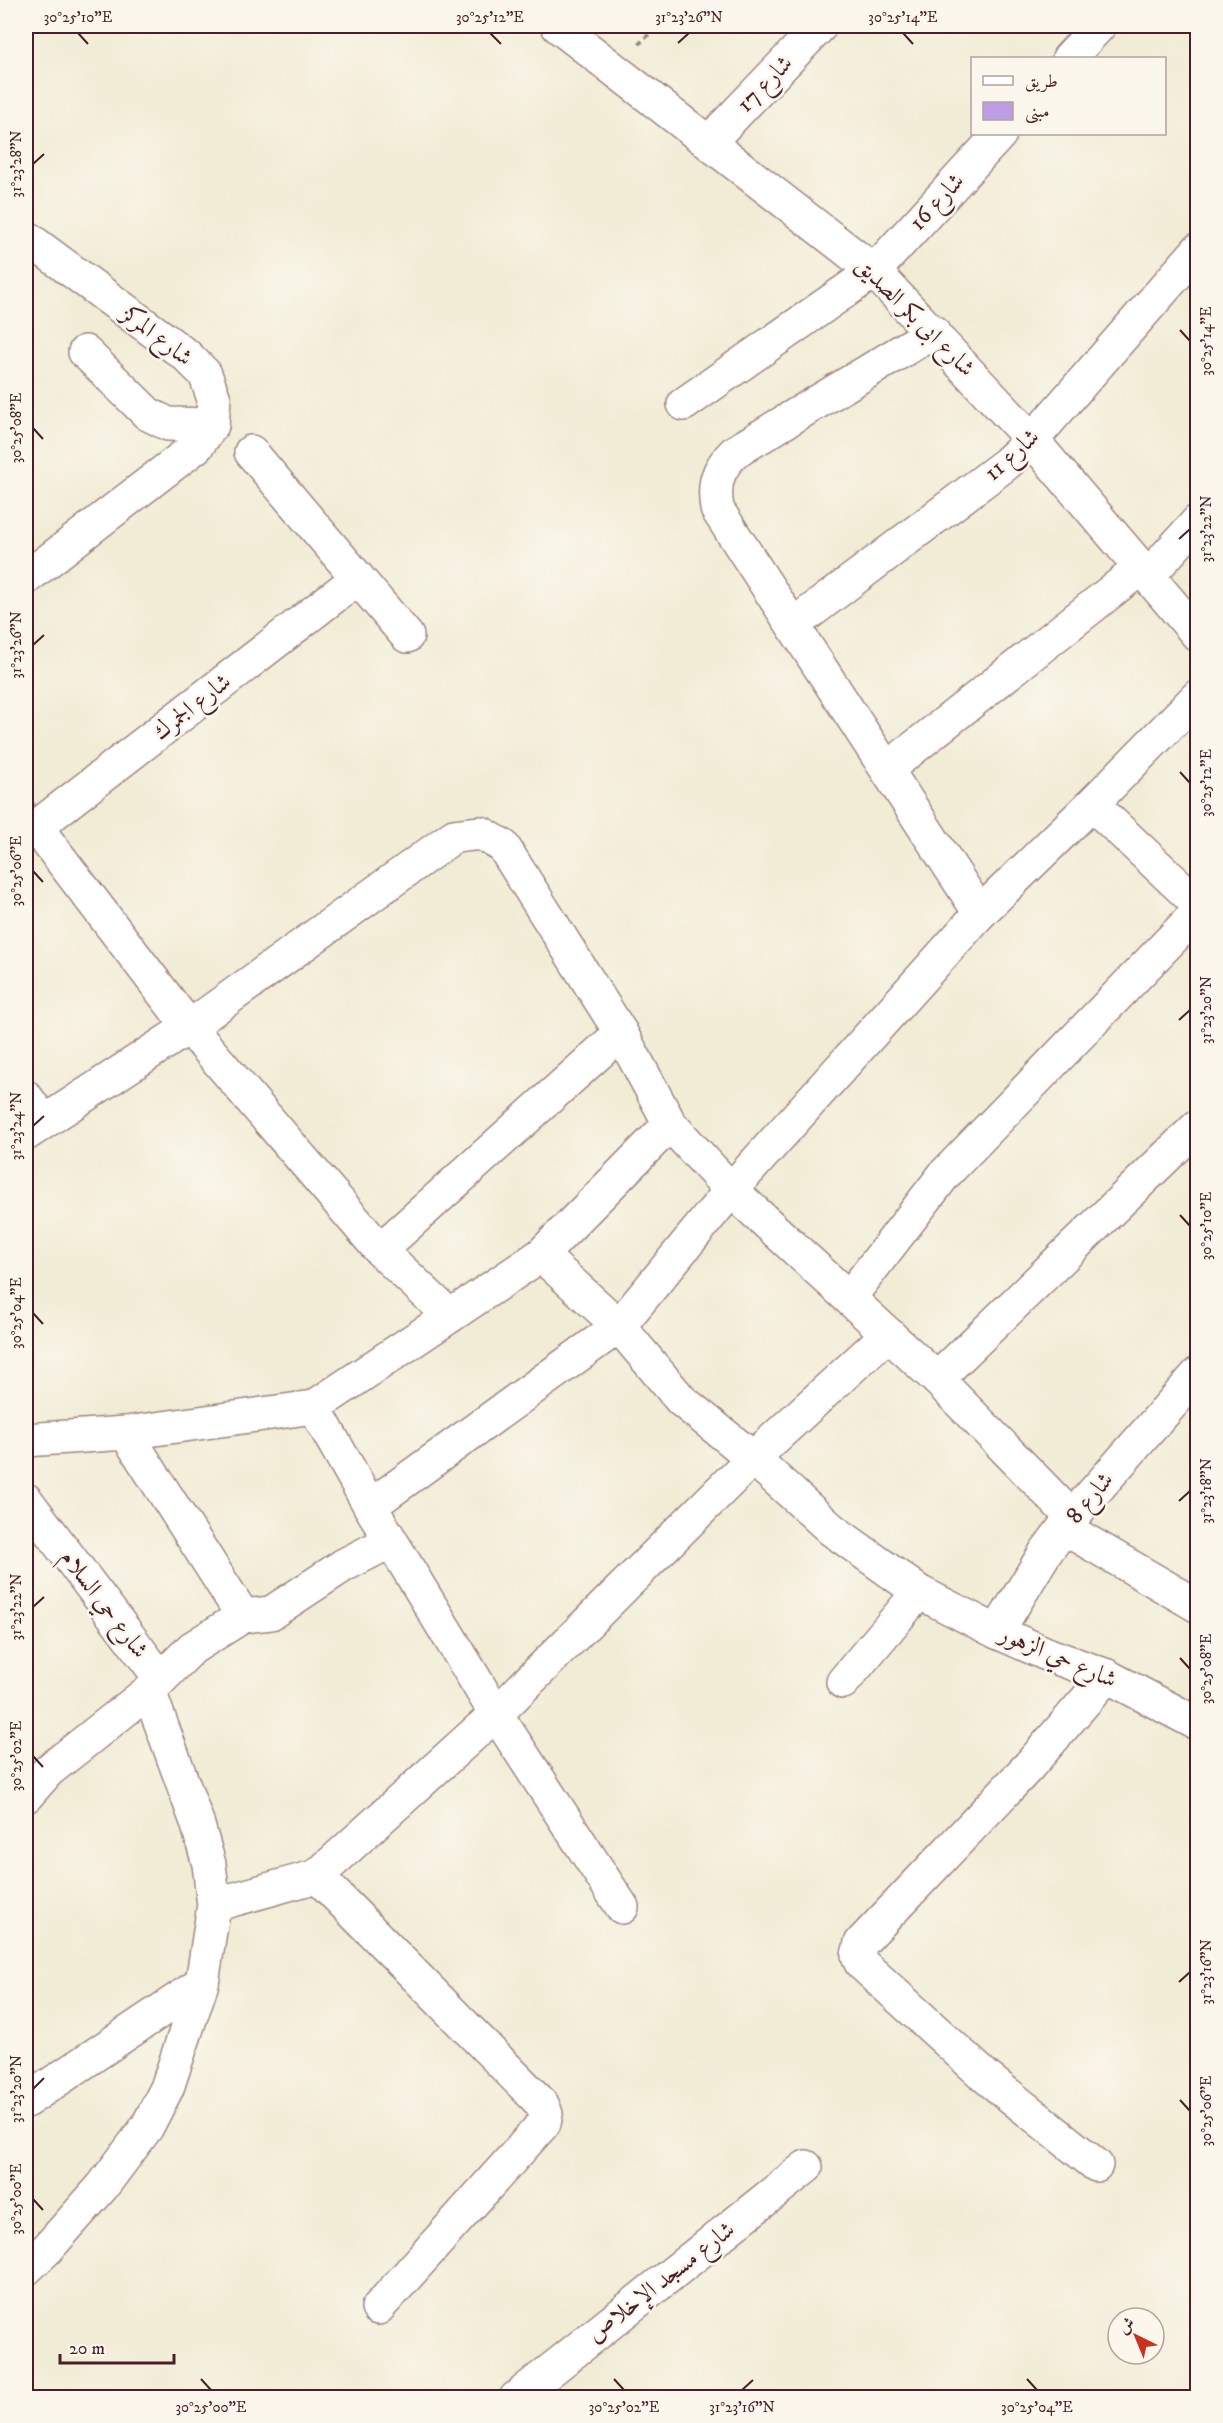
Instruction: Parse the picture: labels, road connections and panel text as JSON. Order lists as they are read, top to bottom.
{
  "streets": {
    "street": [
      "شارع 17",
      "شارع 16",
      "شارع ابى بكر الصديق",
      "شارع المركز",
      "شارع 11",
      "شارع الجمرك",
      "شارع 8",
      "شارع حي السلام",
      "شارع حي الزهور",
      "شارع مسجد الإخلاص"
    ]
  },
  "crossings": [
    ["شارع 17", "شارع ابى بكر الصديق"],
    ["شارع 16", "شارع ابى بكر الصديق"],
    ["شارع ابى بكر الصديق", "شارع 11"],
    ["شارع 8", "شارع حي الزهور"]
  ],
  "legend": ["طريق", "مبنى"],
  "scale_bar": "20 m",
  "north": "top left",
  "coordinates": [
    "30°25'10\"E",
    "30°25'12\"E",
    "31°23'26\"N",
    "30°25'14\"E",
    "31°23'28\"N",
    "30°25'08\"E",
    "31°23'22\"N",
    "30°25'06\"E",
    "31°23'20\"N",
    "31°23'24\"N",
    "30°25'04\"E",
    "31°23'18\"N",
    "30°25'02\"E",
    "31°23'16\"N",
    "30°25'00\"E"
  ]
}
